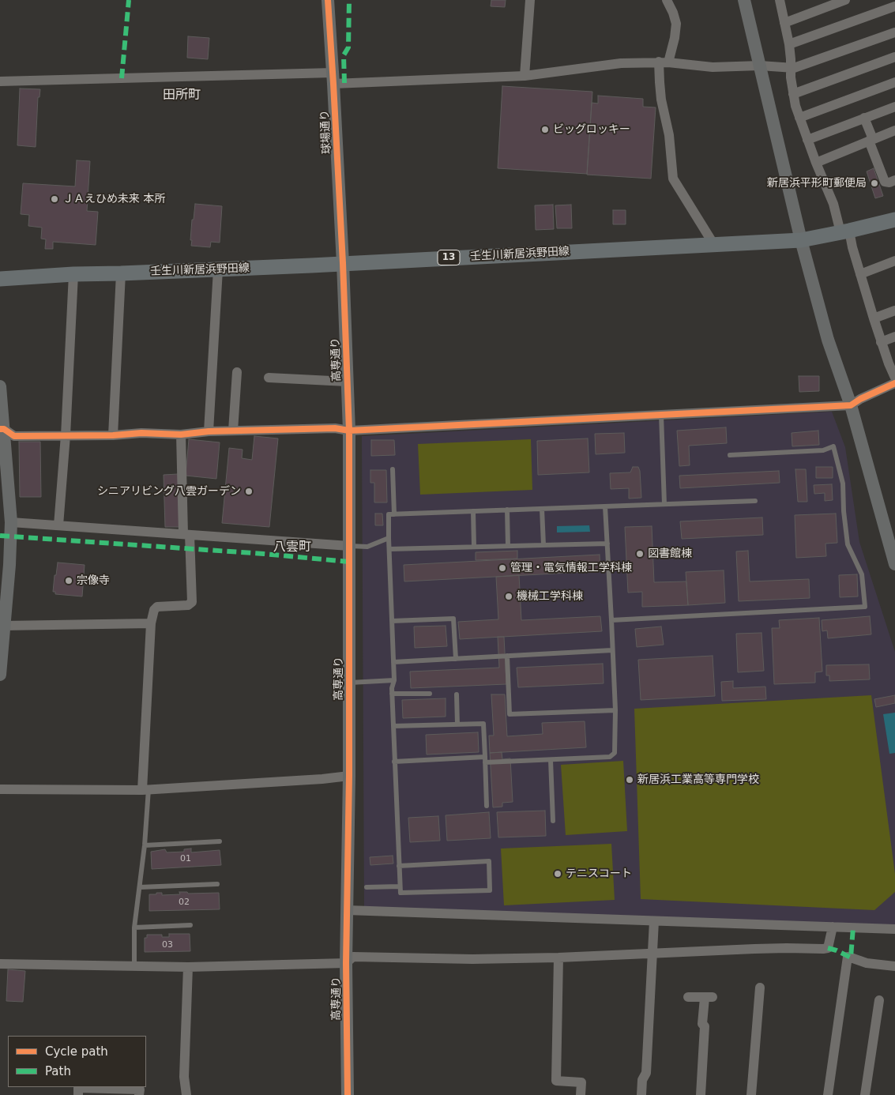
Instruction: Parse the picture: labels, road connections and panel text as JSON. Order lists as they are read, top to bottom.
{
  "streets": {
    "main road": ["壬生川新居浜野田線", "13"],
    "street": ["球場通り", "高専通り"]
  },
  "crossings": [
    ["球場通り", "壬生川新居浜野田線"],
    ["球場通り", "高専通り"],
    ["壬生川新居浜野田線", "高専通り"]
  ],
  "districts": ["田所町", "八雲町"],
  "places": [
    "ビッグロッキー",
    "新居浜平形町郵便局",
    "ＪＡえひめ未来 本所",
    "シニアリビング八雲ガーデン",
    "図書館棟",
    "管理・電気情報工学科棟",
    "宗像寺",
    "機械工学科棟",
    "新居浜工業高等専門学校",
    "テニスコート"
  ],
  "house_numbers": ["01", "02", "03"],
  "legend": ["Cycle path", "Path"]
}
